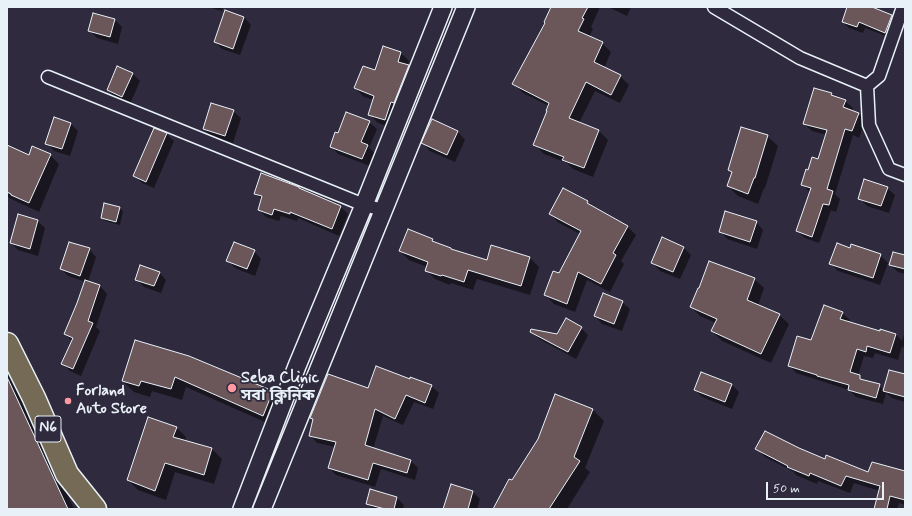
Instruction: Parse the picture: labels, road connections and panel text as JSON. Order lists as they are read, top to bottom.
{
  "streets": {
    "highway": ["N6"]
  },
  "places": ["Seba Clinic সবা ক্লিনিক", "Forland Auto Store"],
  "scale_bar": "50 m"
}
